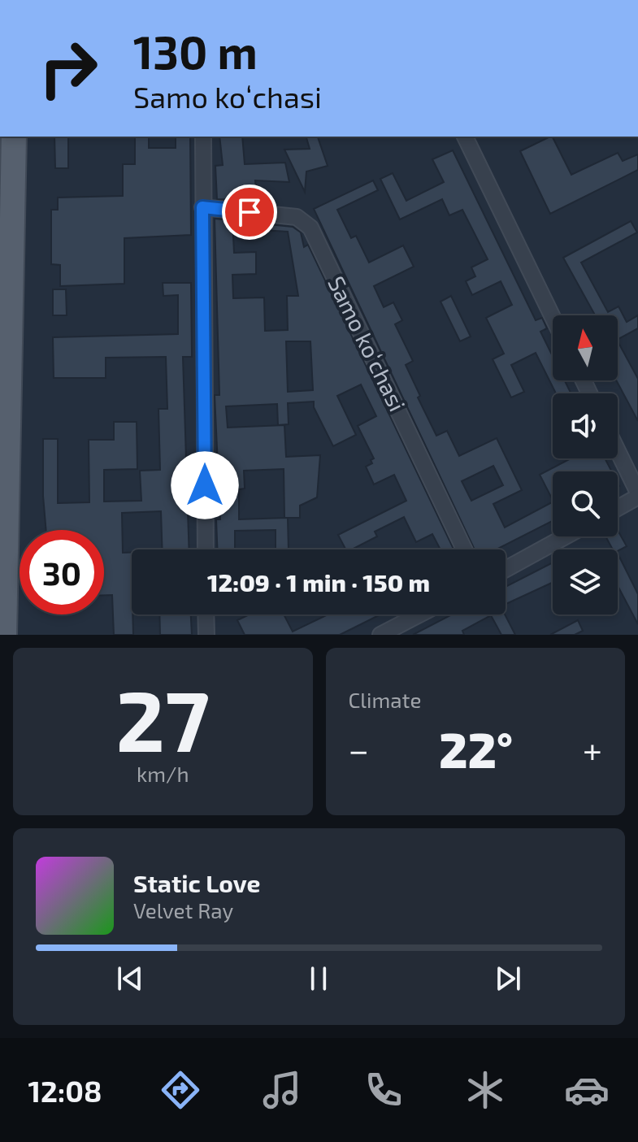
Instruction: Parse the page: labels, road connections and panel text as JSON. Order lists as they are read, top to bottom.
{
  "streets": {
    "street": ["Samo koʻchasi"]
  },
  "north": "top",
  "page": {
    "turn": ["130 m", "Samo koʻchasi"],
    "limit": "30",
    "trip": "12:09 · 1 min · 150 m",
    "tile": [
      ["27", "km/h"],
      "Climate"
    ],
    "heat": ["−", "22°", "+"],
    "song": ["Static Love", "Velvet Ray"],
    "tabs": "12:08"
  }
}
